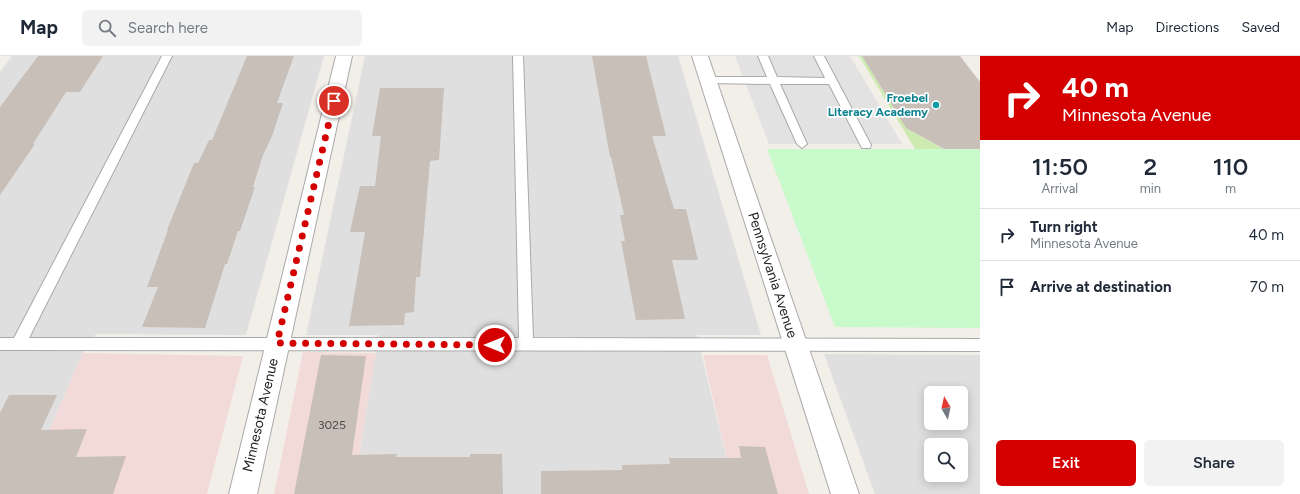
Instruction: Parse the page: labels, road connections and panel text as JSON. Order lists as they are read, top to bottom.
{
  "streets": {
    "street": ["Pennsylvania Avenue", "Minnesota Avenue"]
  },
  "places": ["Froebel Literacy Academy"],
  "house_numbers": ["3025"],
  "north": "top",
  "page": {
    "header": "Map",
    "search": "Search here",
    "nav": ["Map", "Directions", "Saved"],
    "turn": ["40 m", "Minnesota Avenue"],
    "eta": [
      "11:50",
      "Arrival",
      "2",
      "min",
      "110",
      "m"
    ],
    "list": [
      {
        "name": "Turn right",
        "note": "Minnesota Avenue",
        "value": "40 m"
      },
      {
        "name": "Arrive at destination",
        "value": "70 m"
      }
    ],
    "buttons": ["Exit", "Share"]
  }
}
